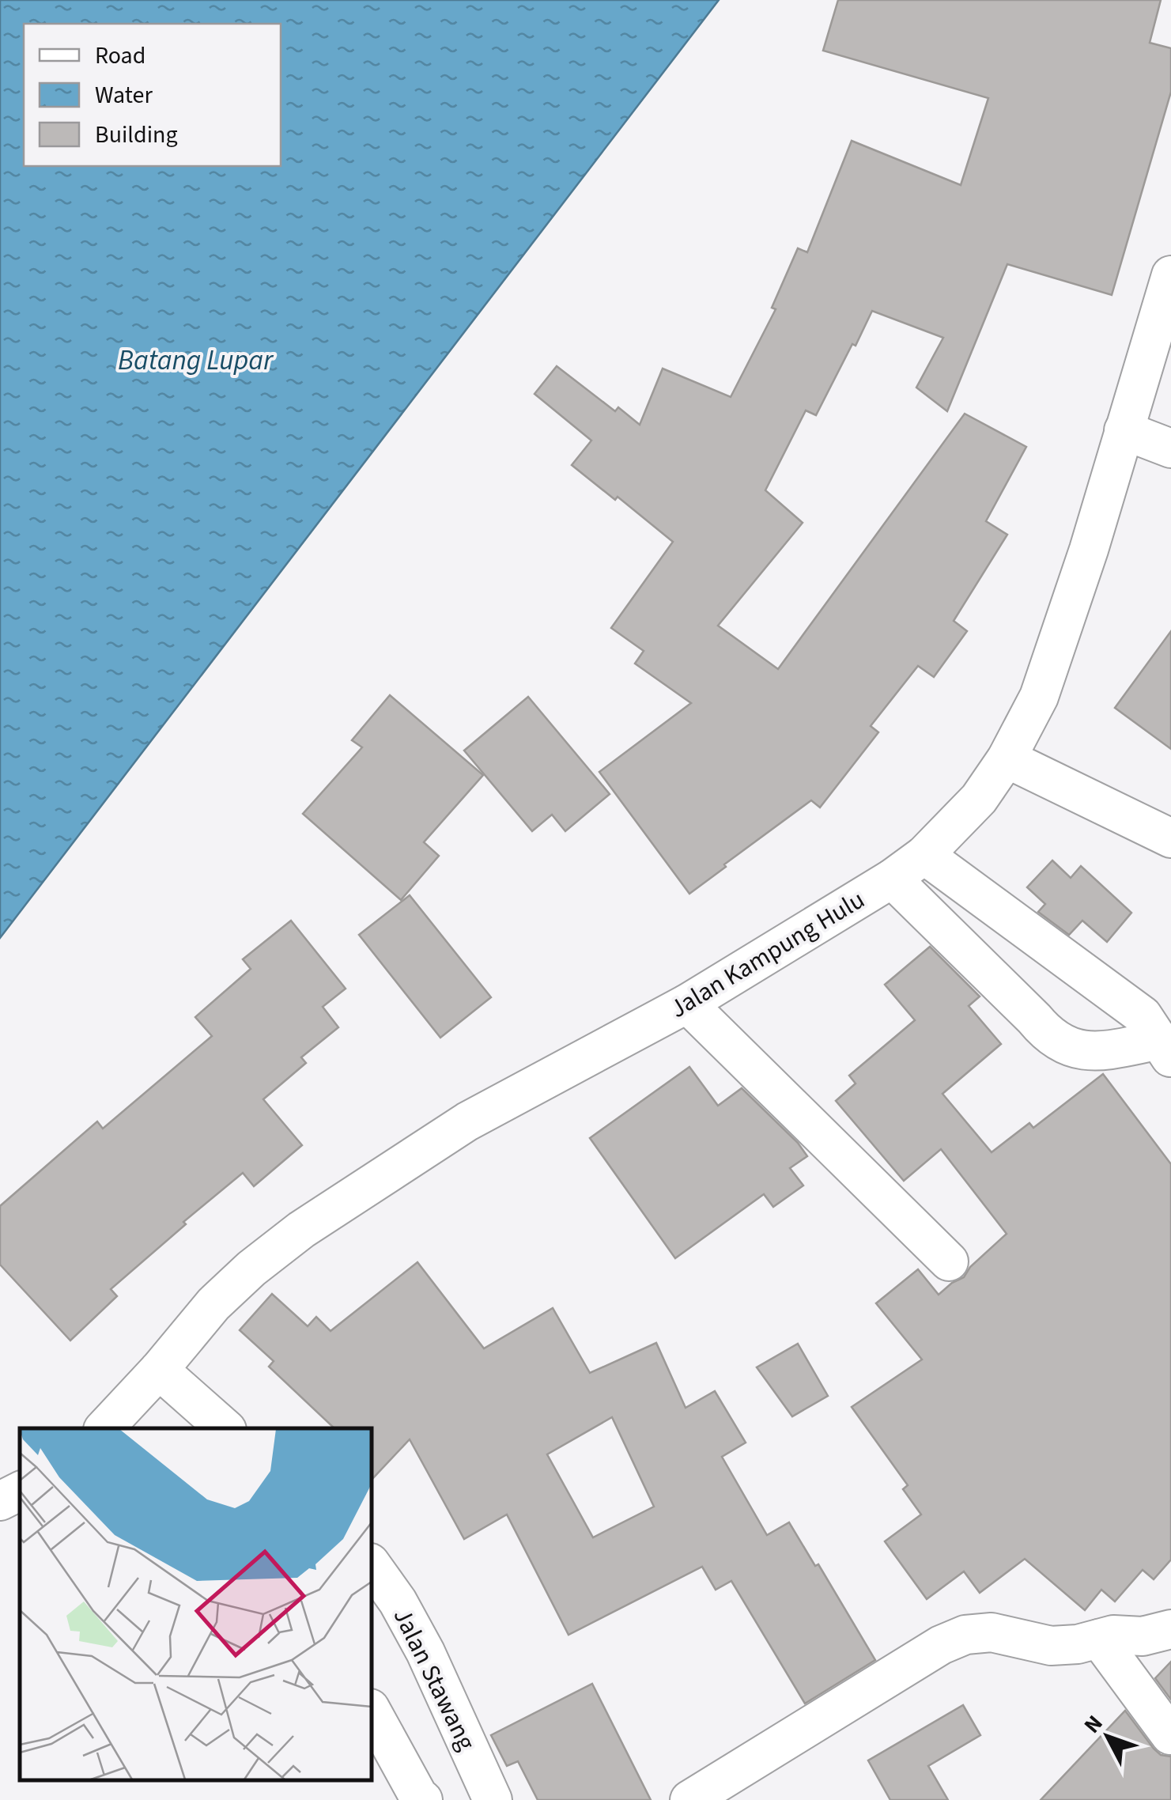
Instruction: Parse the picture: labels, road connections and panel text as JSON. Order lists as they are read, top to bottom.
{
  "streets": {
    "street": ["Jalan Kampung Hulu", "Jalan Stawang"]
  },
  "water": ["Batang Lupar"],
  "legend": ["Road", "Water", "Building"],
  "north": "top left"
}
